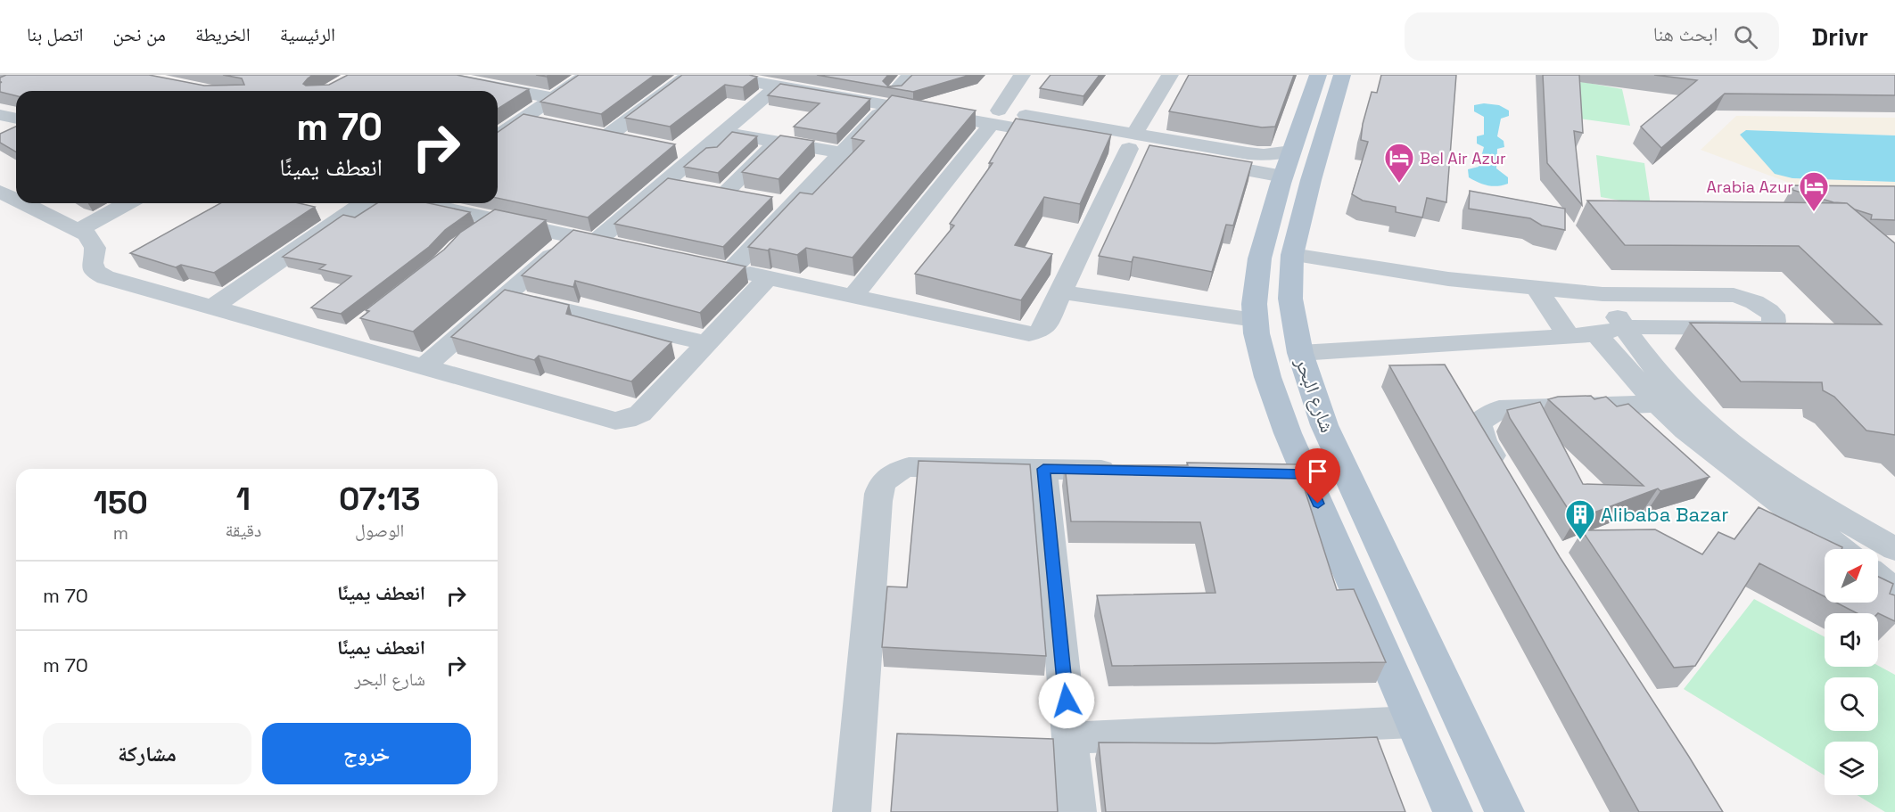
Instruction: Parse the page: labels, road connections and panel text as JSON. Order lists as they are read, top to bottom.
{
  "streets": {
    "main road": ["شارع البحر"]
  },
  "places": {
    "hotel": ["Bel Air Azur", "Arabia Azur"],
    "building": ["Alibaba Bazar"]
  },
  "north": "top right",
  "page": {
    "header": "Drivr",
    "search": "ابحث هنا",
    "nav": [
      "الرئيسية",
      "الخريطة",
      "من نحن",
      "اتصل بنا"
    ],
    "turn": ["70 m", "انعطف يمينًا"],
    "eta": [
      "07:13",
      "الوصول",
      "1",
      "دقيقة",
      "150",
      "m"
    ],
    "list": [
      {
        "name": "انعطف يمينًا",
        "value": "70 m"
      },
      {
        "name": "انعطف يمينًا",
        "note": "شارع البحر",
        "value": "70 m"
      }
    ],
    "buttons": ["خروج", "مشاركة"]
  }
}
